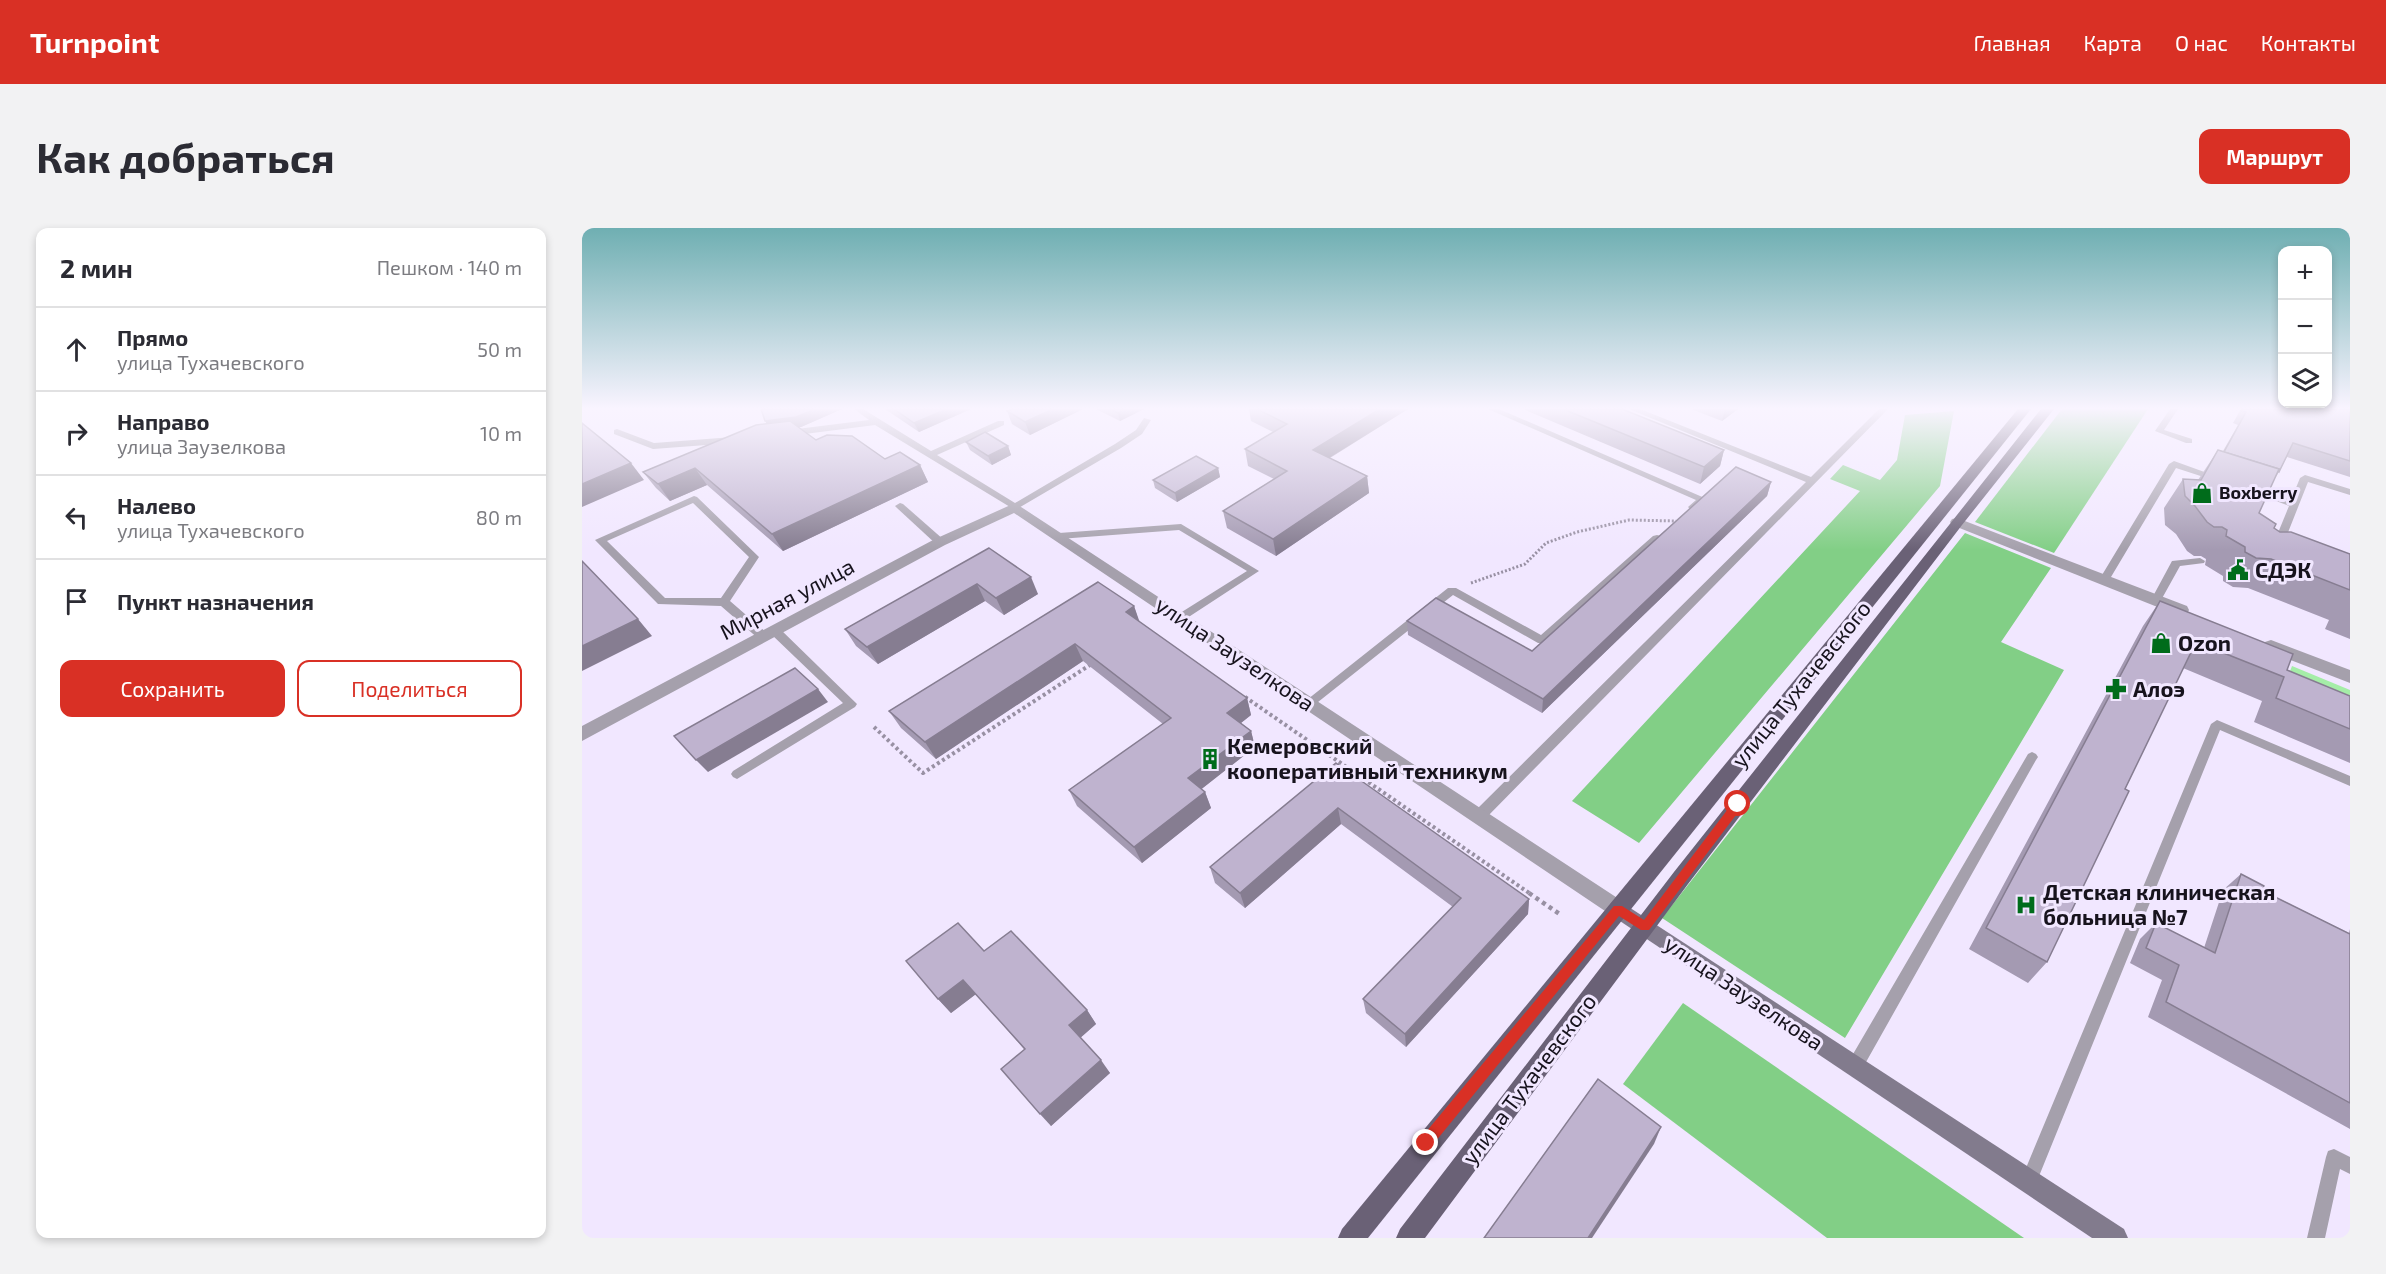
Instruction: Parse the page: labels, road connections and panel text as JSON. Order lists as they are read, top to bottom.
{
  "streets": {
    "main road": ["улица Тухачевского"],
    "street": ["Мирная улица", "улица Заузелкова"]
  },
  "crossings": [
    ["Мирная улица", "улица Заузелкова"],
    ["улица Заузелкова", "улица Тухачевского"]
  ],
  "places": {
    "shop": ["Boxberry", "Ozon"],
    "public building": ["СДЭК"],
    "pharmacy": ["Алоэ"],
    "building": ["Кемеровский кооперативный техникум"],
    "hospital": ["Детская клиническая больница №7"]
  },
  "page": {
    "header": "Turnpoint",
    "nav": [
      "Главная",
      "Карта",
      "О нас",
      "Контакты"
    ],
    "buttons": [
      "Маршрут",
      ["Сохранить", "Поделиться"]
    ],
    "title": "Как добраться",
    "heading": ["2 мин", "Пешком · 140 m"],
    "map_buttons": ["+", "−"],
    "list": [
      ["Прямо", "улица Тухачевского", "50 m"],
      ["Направо", "улица Заузелкова", "10 m"],
      ["Налево", "улица Тухачевского", "80 m"],
      "Пункт назначения"
    ]
  }
}
